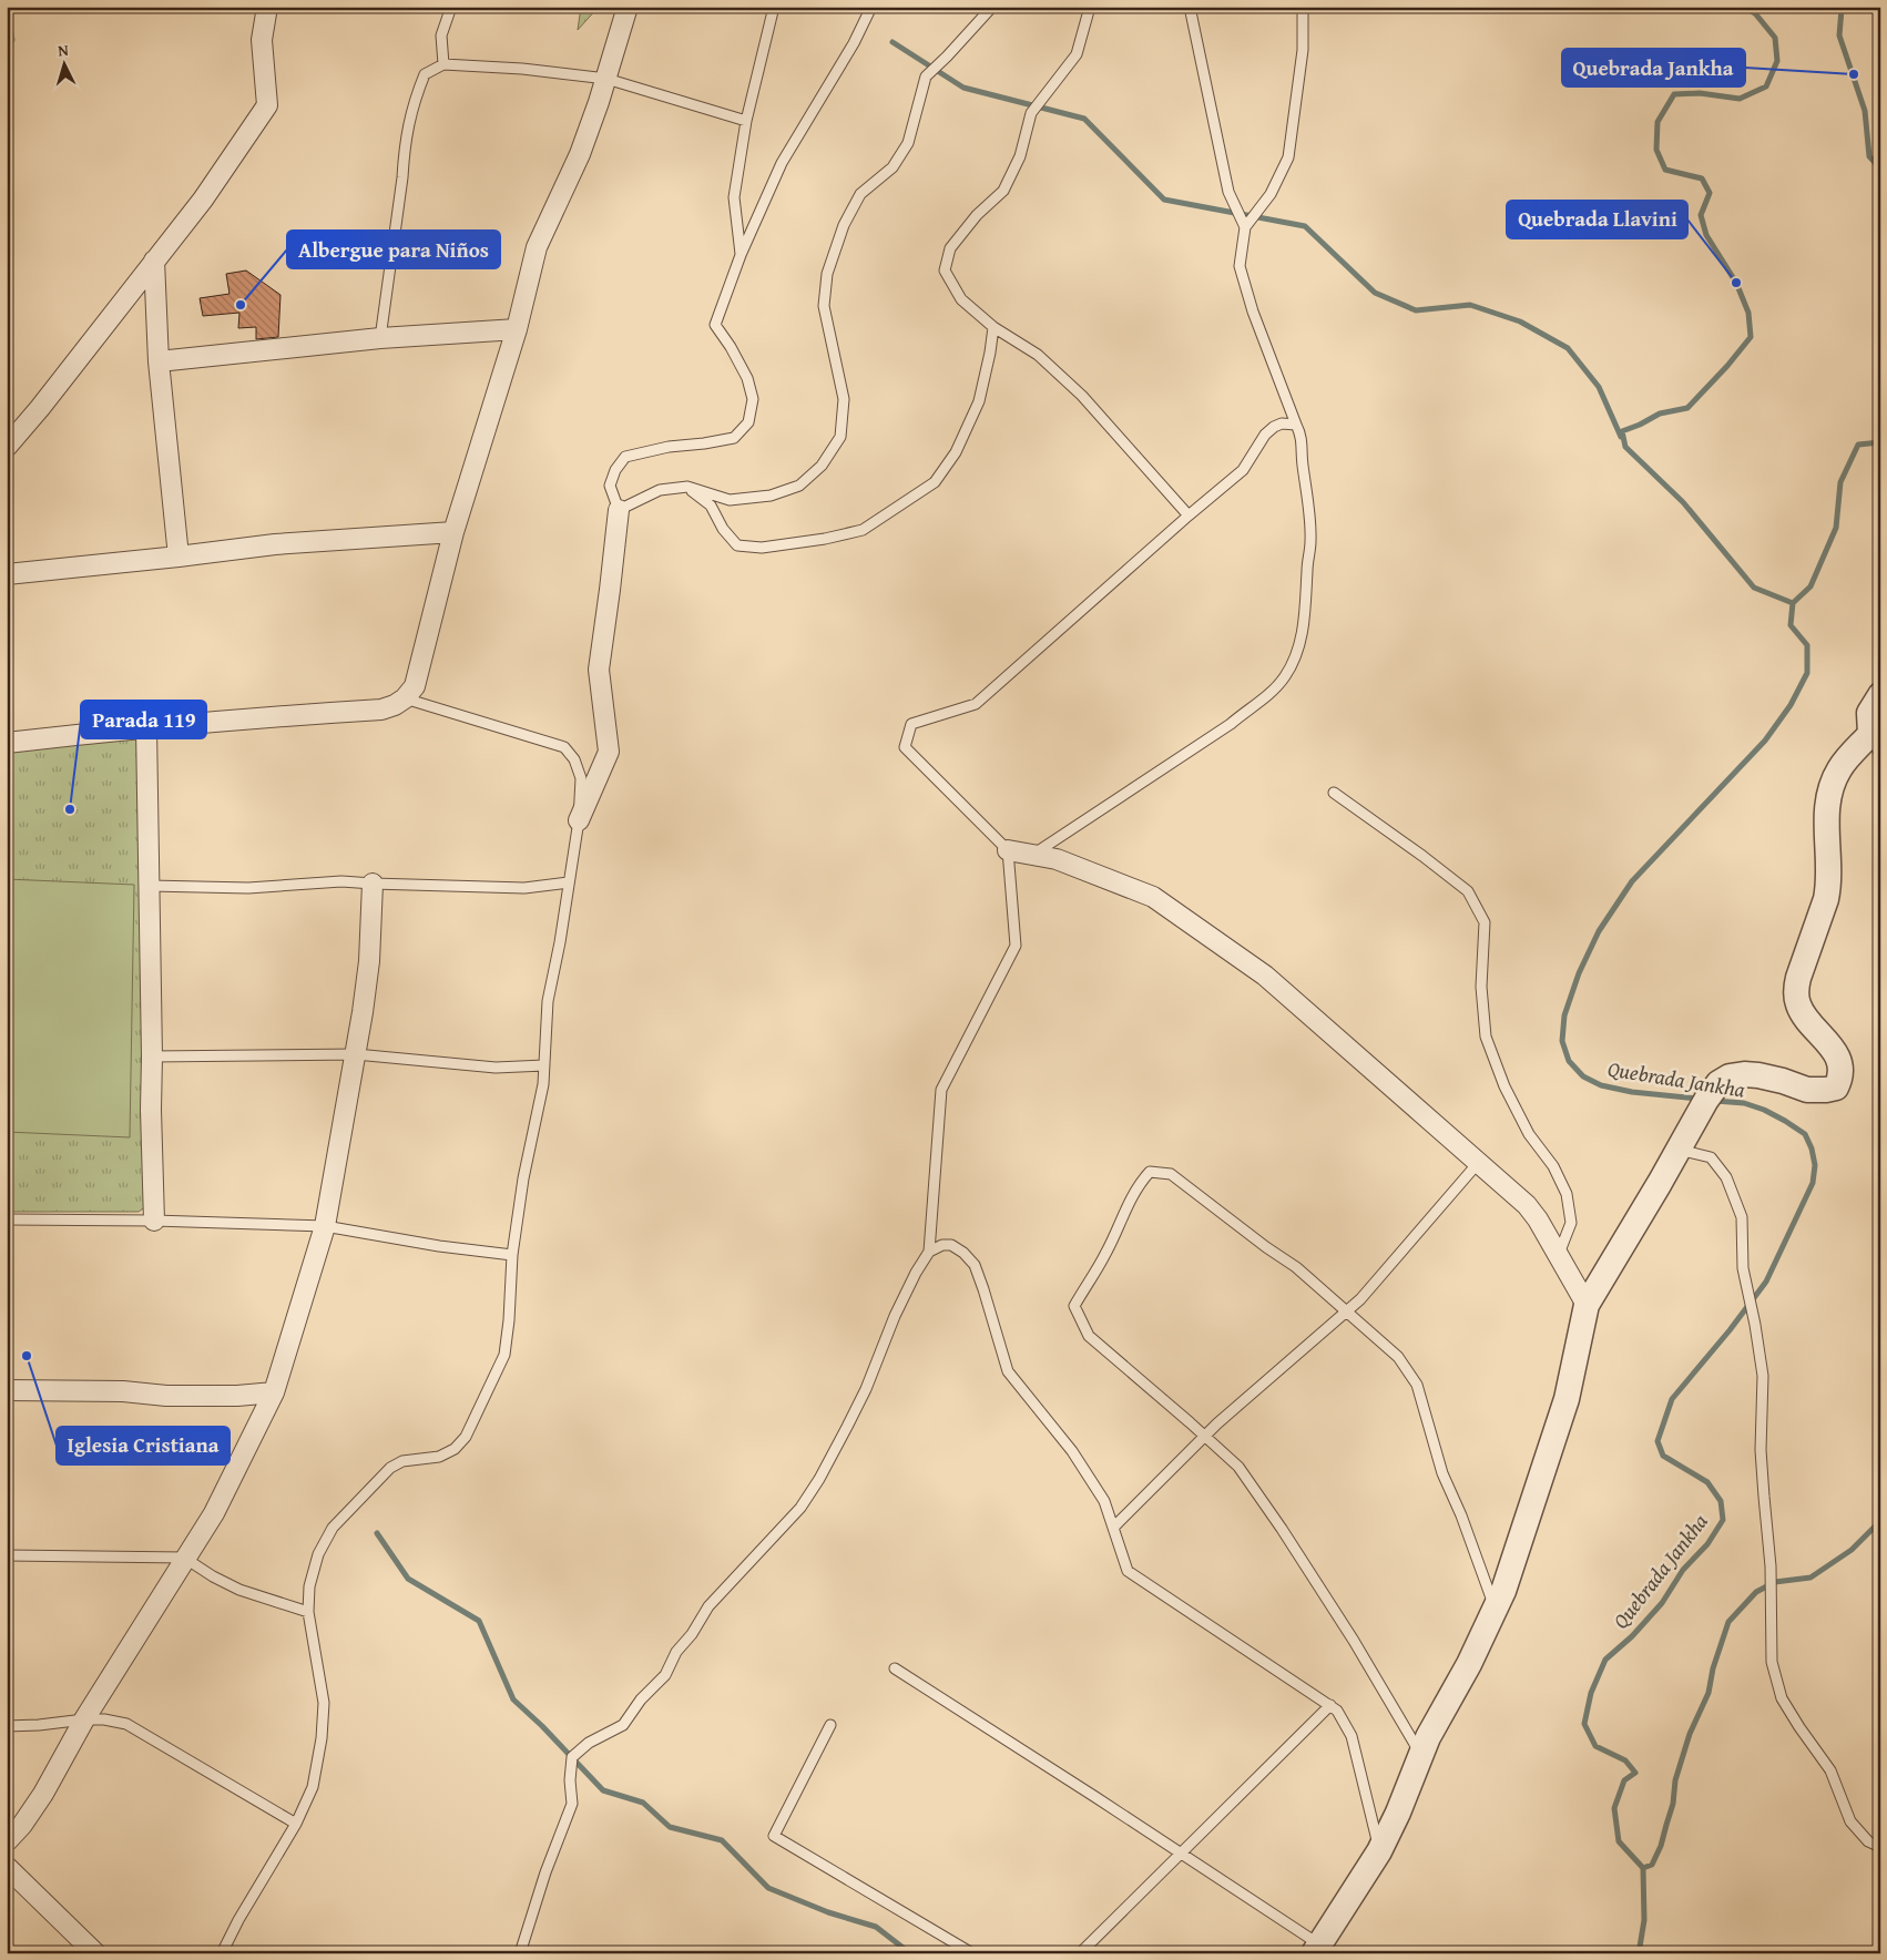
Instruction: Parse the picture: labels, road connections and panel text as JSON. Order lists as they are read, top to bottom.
{
  "water": ["Quebrada Jankha"],
  "places": [
    "Quebrada Jankha",
    "Quebrada Llavini",
    "Albergue para Niños",
    "Parada 119",
    "Iglesia Cristiana"
  ],
  "north": "top"
}
